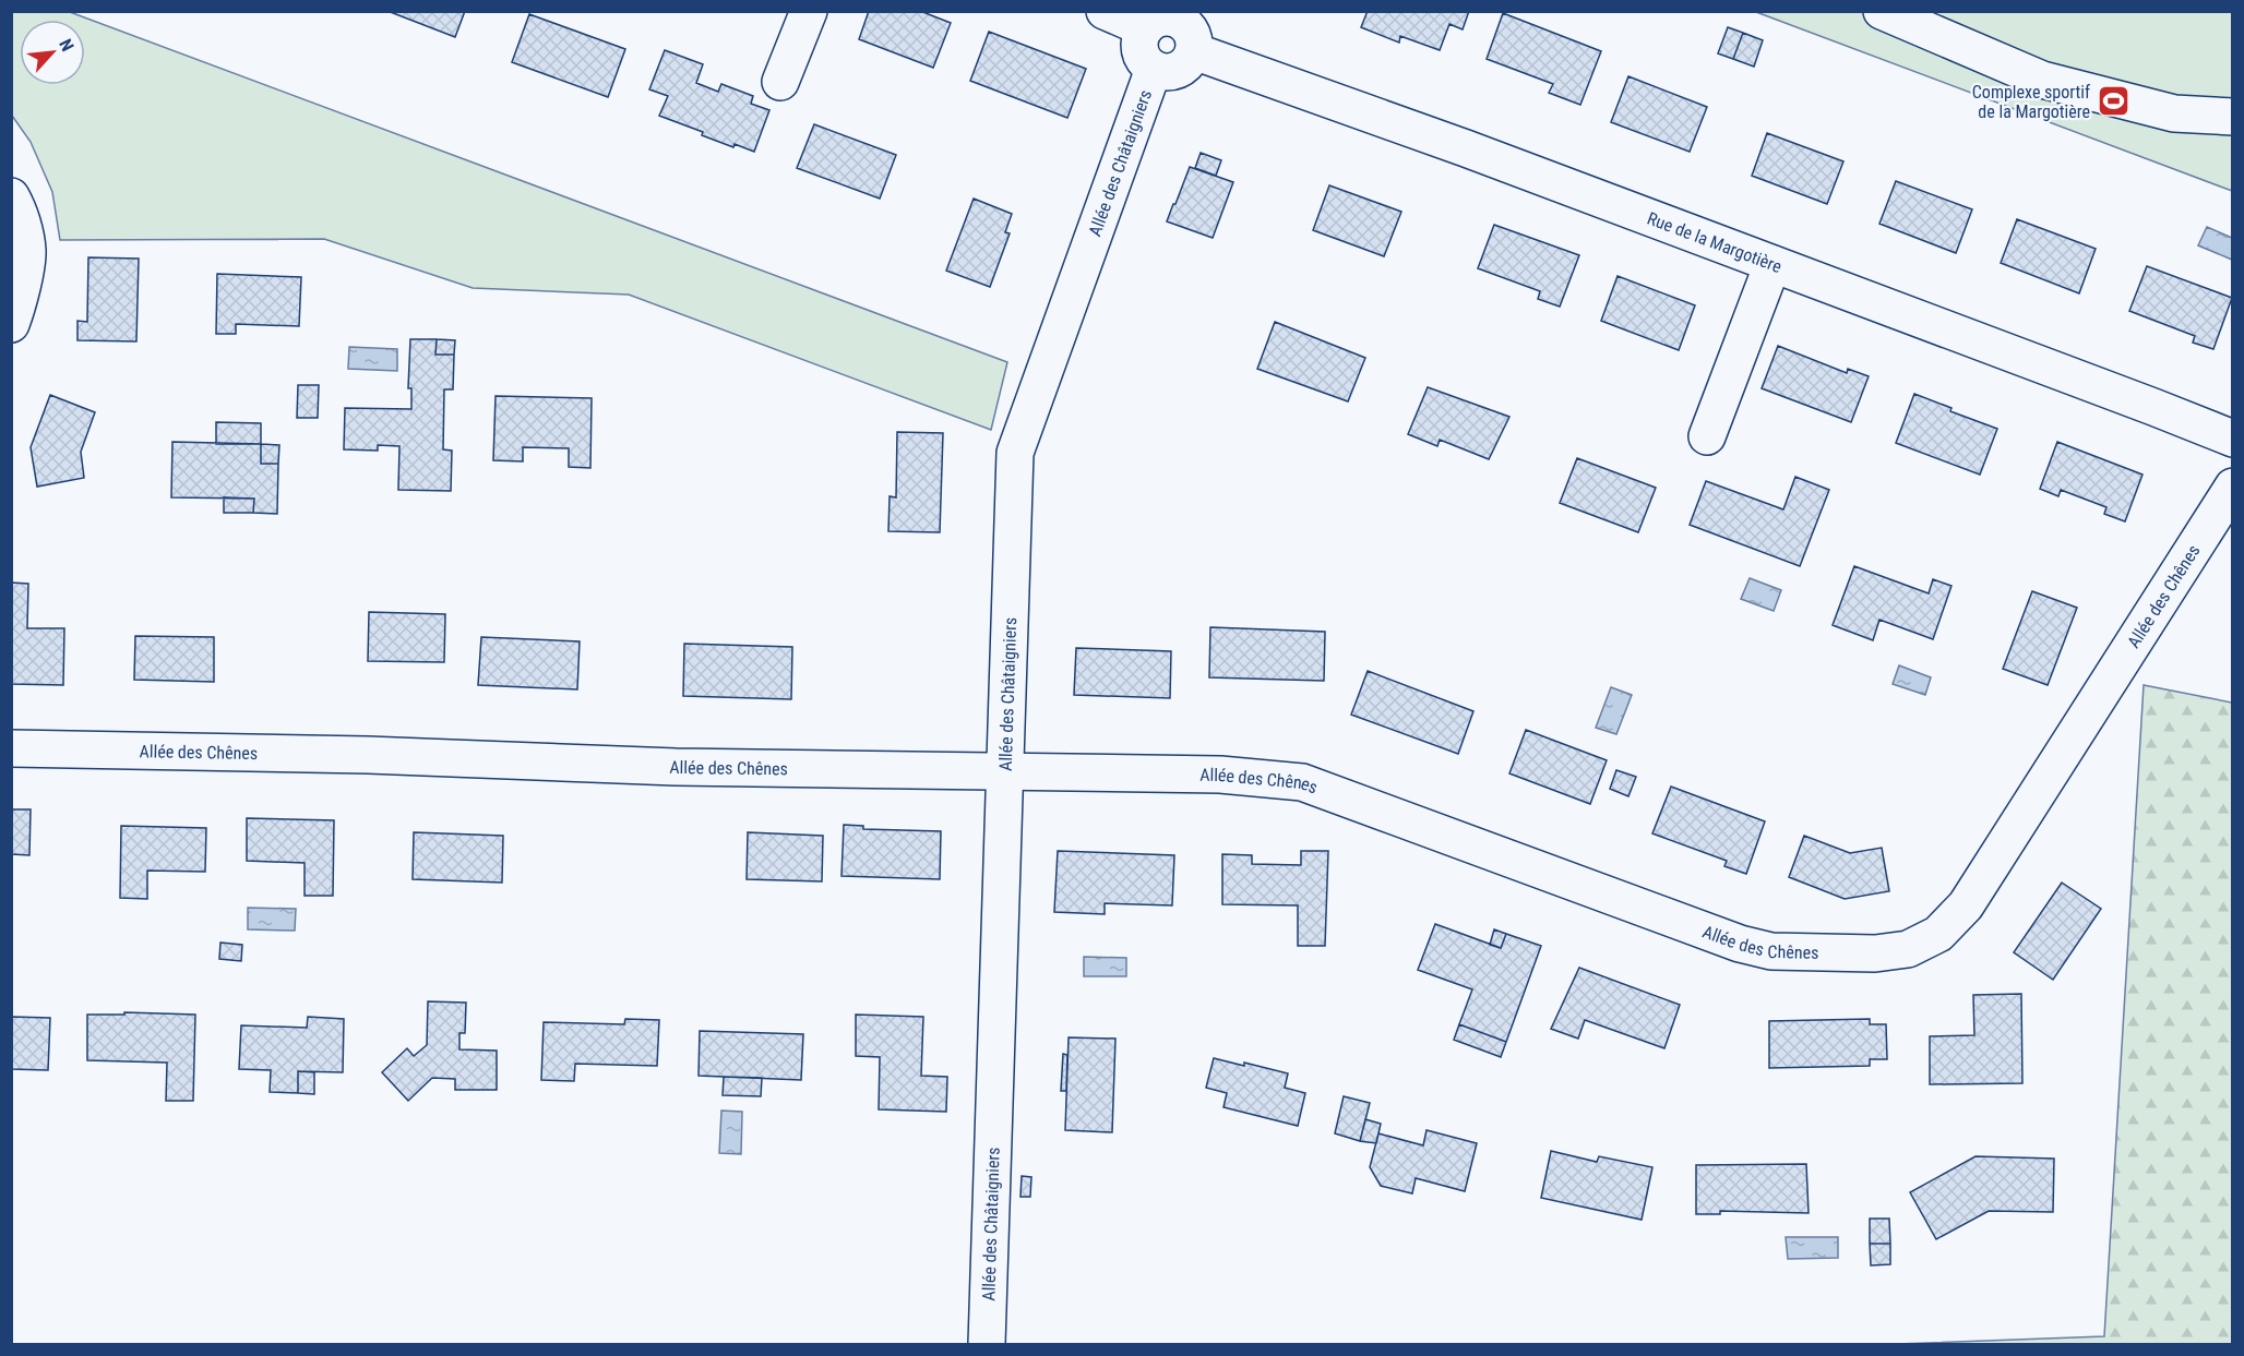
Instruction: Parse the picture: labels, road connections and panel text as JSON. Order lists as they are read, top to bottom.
{
  "streets": {
    "street": ["Allée des Châtaigniers", "Rue de la Margotière", "Allée des Chênes"]
  },
  "crossings": [
    ["Allée des Châtaigniers", "Rue de la Margotière"],
    ["Allée des Châtaigniers", "Allée des Chênes"]
  ],
  "places": {
    "sports": ["Complexe sportif de la Margotière"]
  },
  "north": "top right"
}
